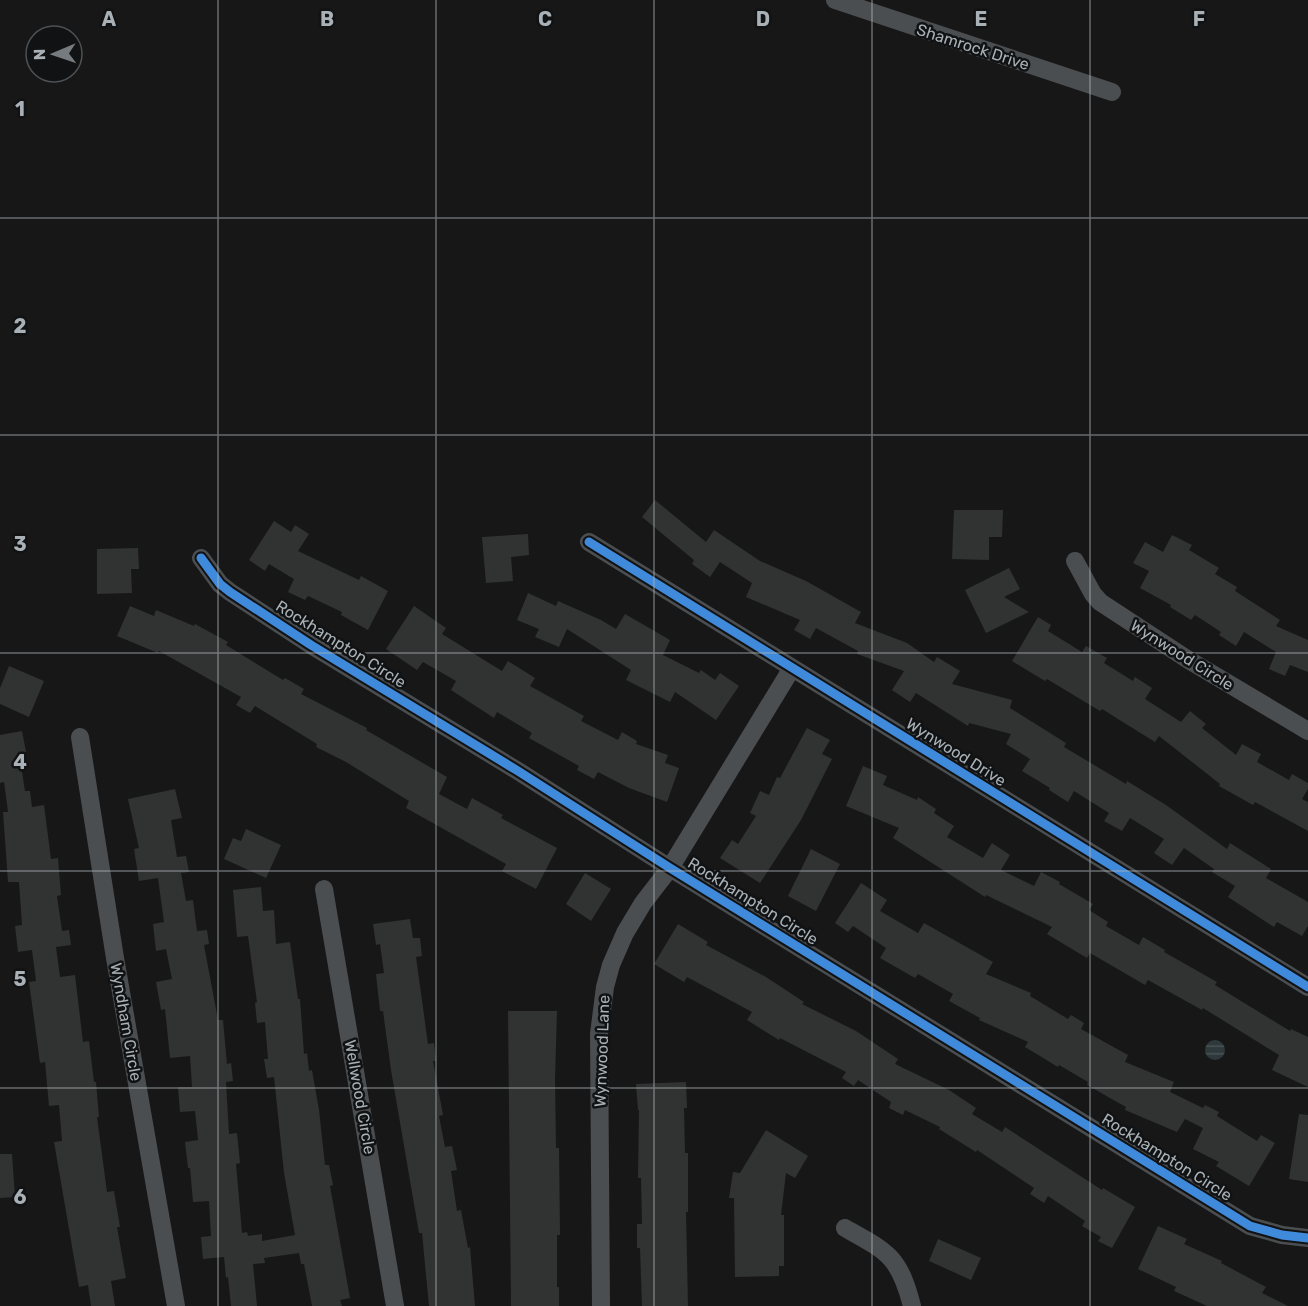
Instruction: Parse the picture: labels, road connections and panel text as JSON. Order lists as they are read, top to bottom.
{
  "streets": {
    "street": [
      "Shamrock Drive",
      "Rockhampton Circle",
      "Wynwood Circle",
      "Wynwood Drive",
      "Wyndham Circle",
      "Wynwood Lane",
      "Wellwood Circle"
    ]
  },
  "crossings": [
    ["Rockhampton Circle", "Wynwood Lane"],
    ["Wynwood Drive", "Wynwood Lane"]
  ],
  "north": "left",
  "grid": {
    "columns": [
      "A",
      "B",
      "C",
      "D",
      "E",
      "F"
    ],
    "rows": [
      "1",
      "2",
      "3",
      "4",
      "5",
      "6"
    ]
  }
}
